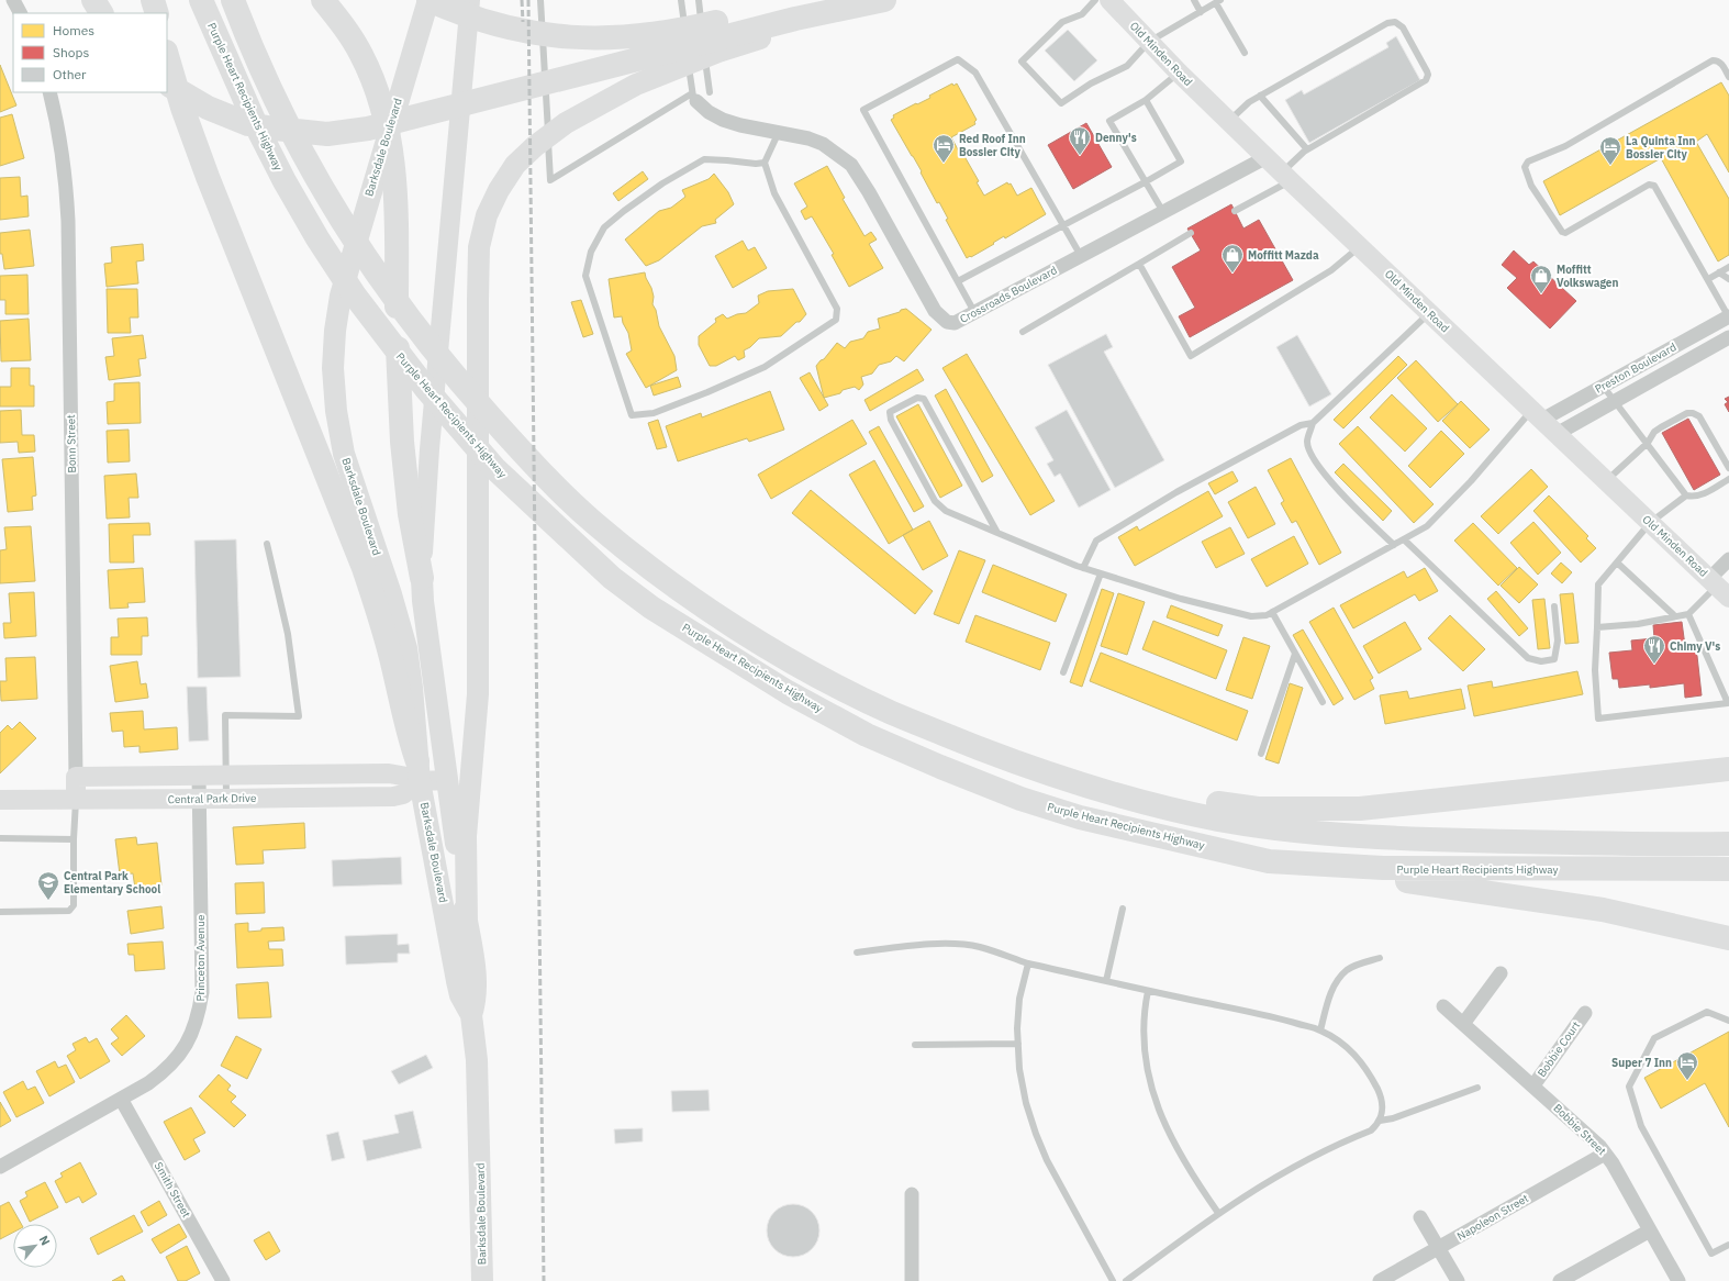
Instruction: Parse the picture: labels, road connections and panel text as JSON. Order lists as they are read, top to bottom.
{
  "streets": {
    "highway": ["Purple Heart Recipients Highway"],
    "main road": [
      "Old Minden Road",
      "Barksdale Boulevard",
      "Bonn Street",
      "Central Park Drive"
    ],
    "street": [
      "Crossroads Boulevard",
      "Preston Boulevard",
      "Princeton Avenue",
      "Bobbie Court",
      "Bobbie Street",
      "Smith Street",
      "Napoleon Street"
    ]
  },
  "crossings": [
    ["Old Minden Road", "Crossroads Boulevard"],
    ["Old Minden Road", "Preston Boulevard"],
    ["Barksdale Boulevard", "Central Park Drive"],
    ["Bonn Street", "Central Park Drive"],
    ["Central Park Drive", "Princeton Avenue"],
    ["Princeton Avenue", "Smith Street"],
    ["Bobbie Court", "Bobbie Street"],
    ["Bobbie Street", "Napoleon Street"]
  ],
  "places": {
    "restaurant": ["Denny's", "Chimy V's"],
    "hotel": ["Red Roof Inn Bossier City", "La Quinta Inn Bossier City", "Super 7 Inn"],
    "shop": ["Moffitt Mazda", "Moffitt Volkswagen"],
    "school or university": ["Central Park Elementary School"]
  },
  "legend": ["Homes", "Shops", "Other"],
  "north": "top right"
}
